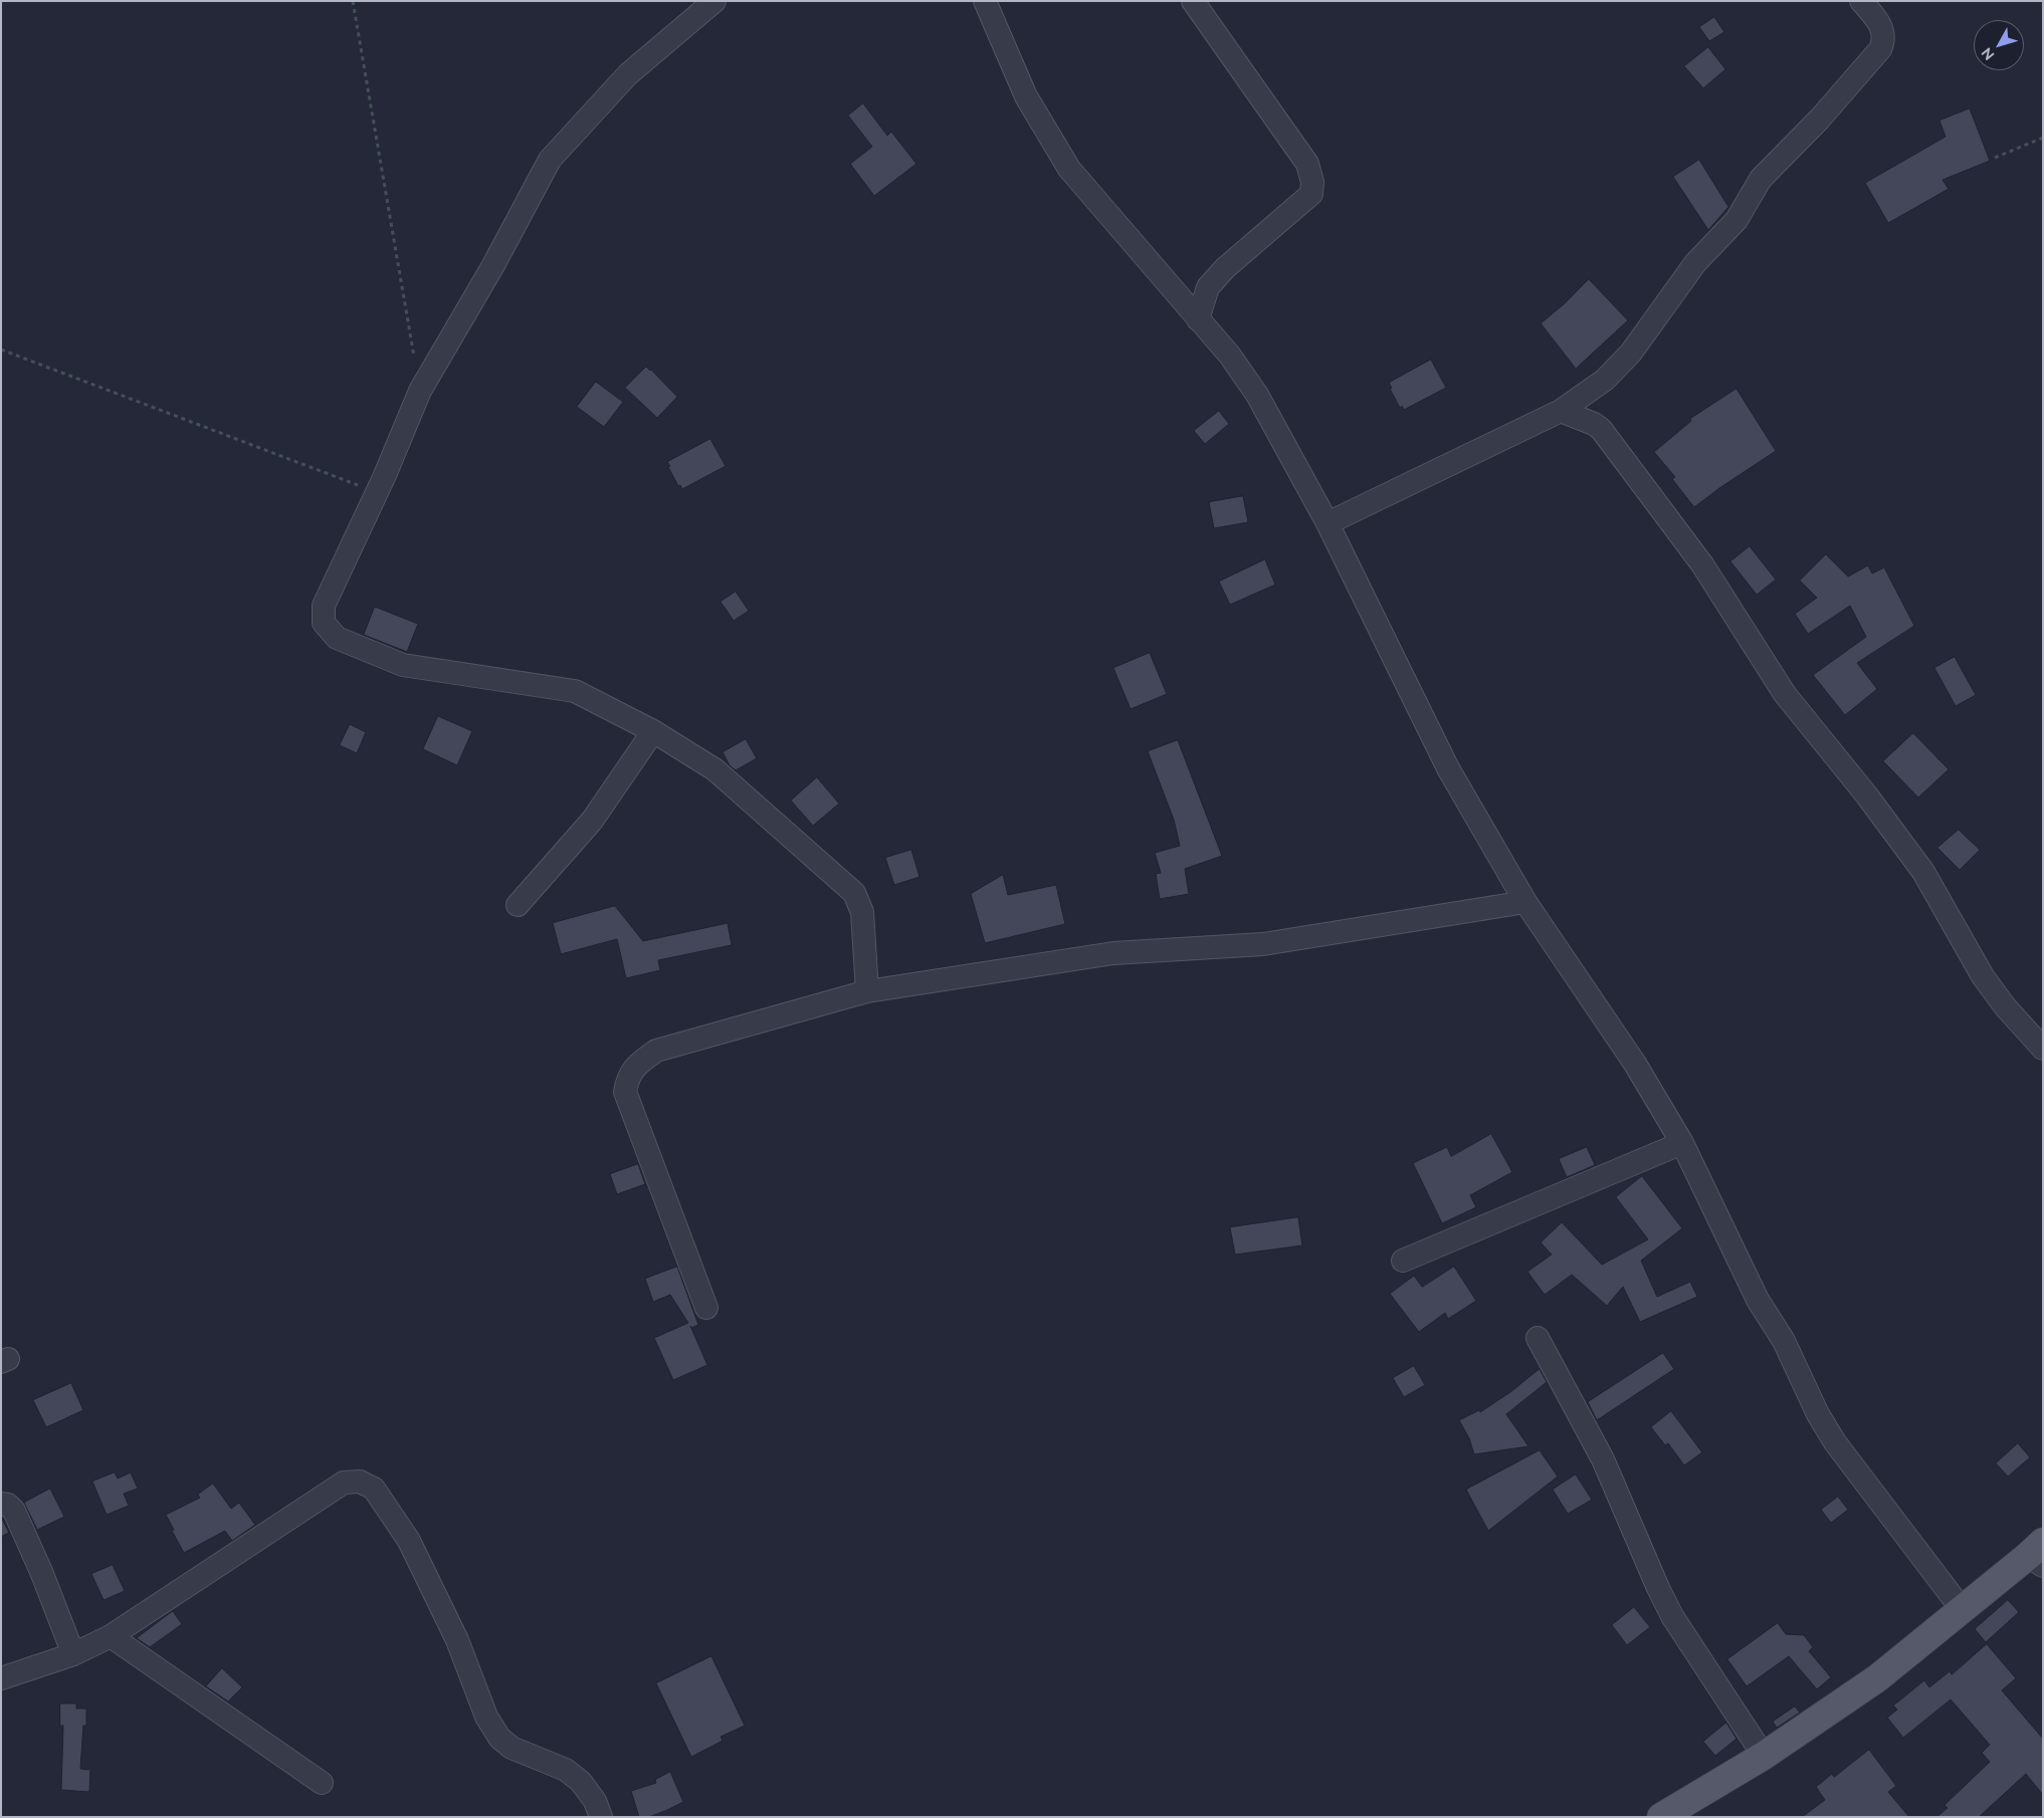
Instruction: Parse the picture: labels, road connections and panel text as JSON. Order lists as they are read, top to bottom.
{
  "north": "bottom left"
}
